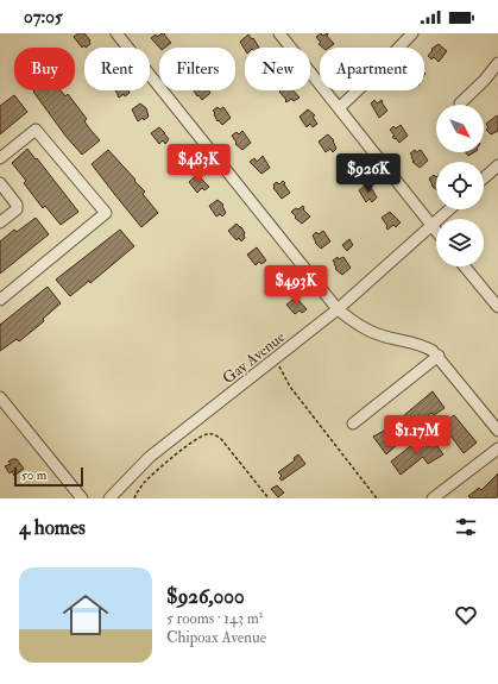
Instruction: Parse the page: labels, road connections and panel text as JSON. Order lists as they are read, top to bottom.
{
  "streets": {
    "street": ["Gay Avenue"]
  },
  "scale_bar": "50 m",
  "north": "bottom right",
  "page": {
    "status": "07:05",
    "chip": [
      "Buy",
      "Rent",
      "Filters",
      "New",
      "Apartment"
    ],
    "price": [
      "$483K",
      "$926K",
      "$493K",
      "$1.17M"
    ],
    "scale": "50 m",
    "heading": "4 homes",
    "list": [
      {
        "name": "$926,000",
        "note": "5 rooms · 143 m² · Chipoax Avenue"
      }
    ]
  }
}
